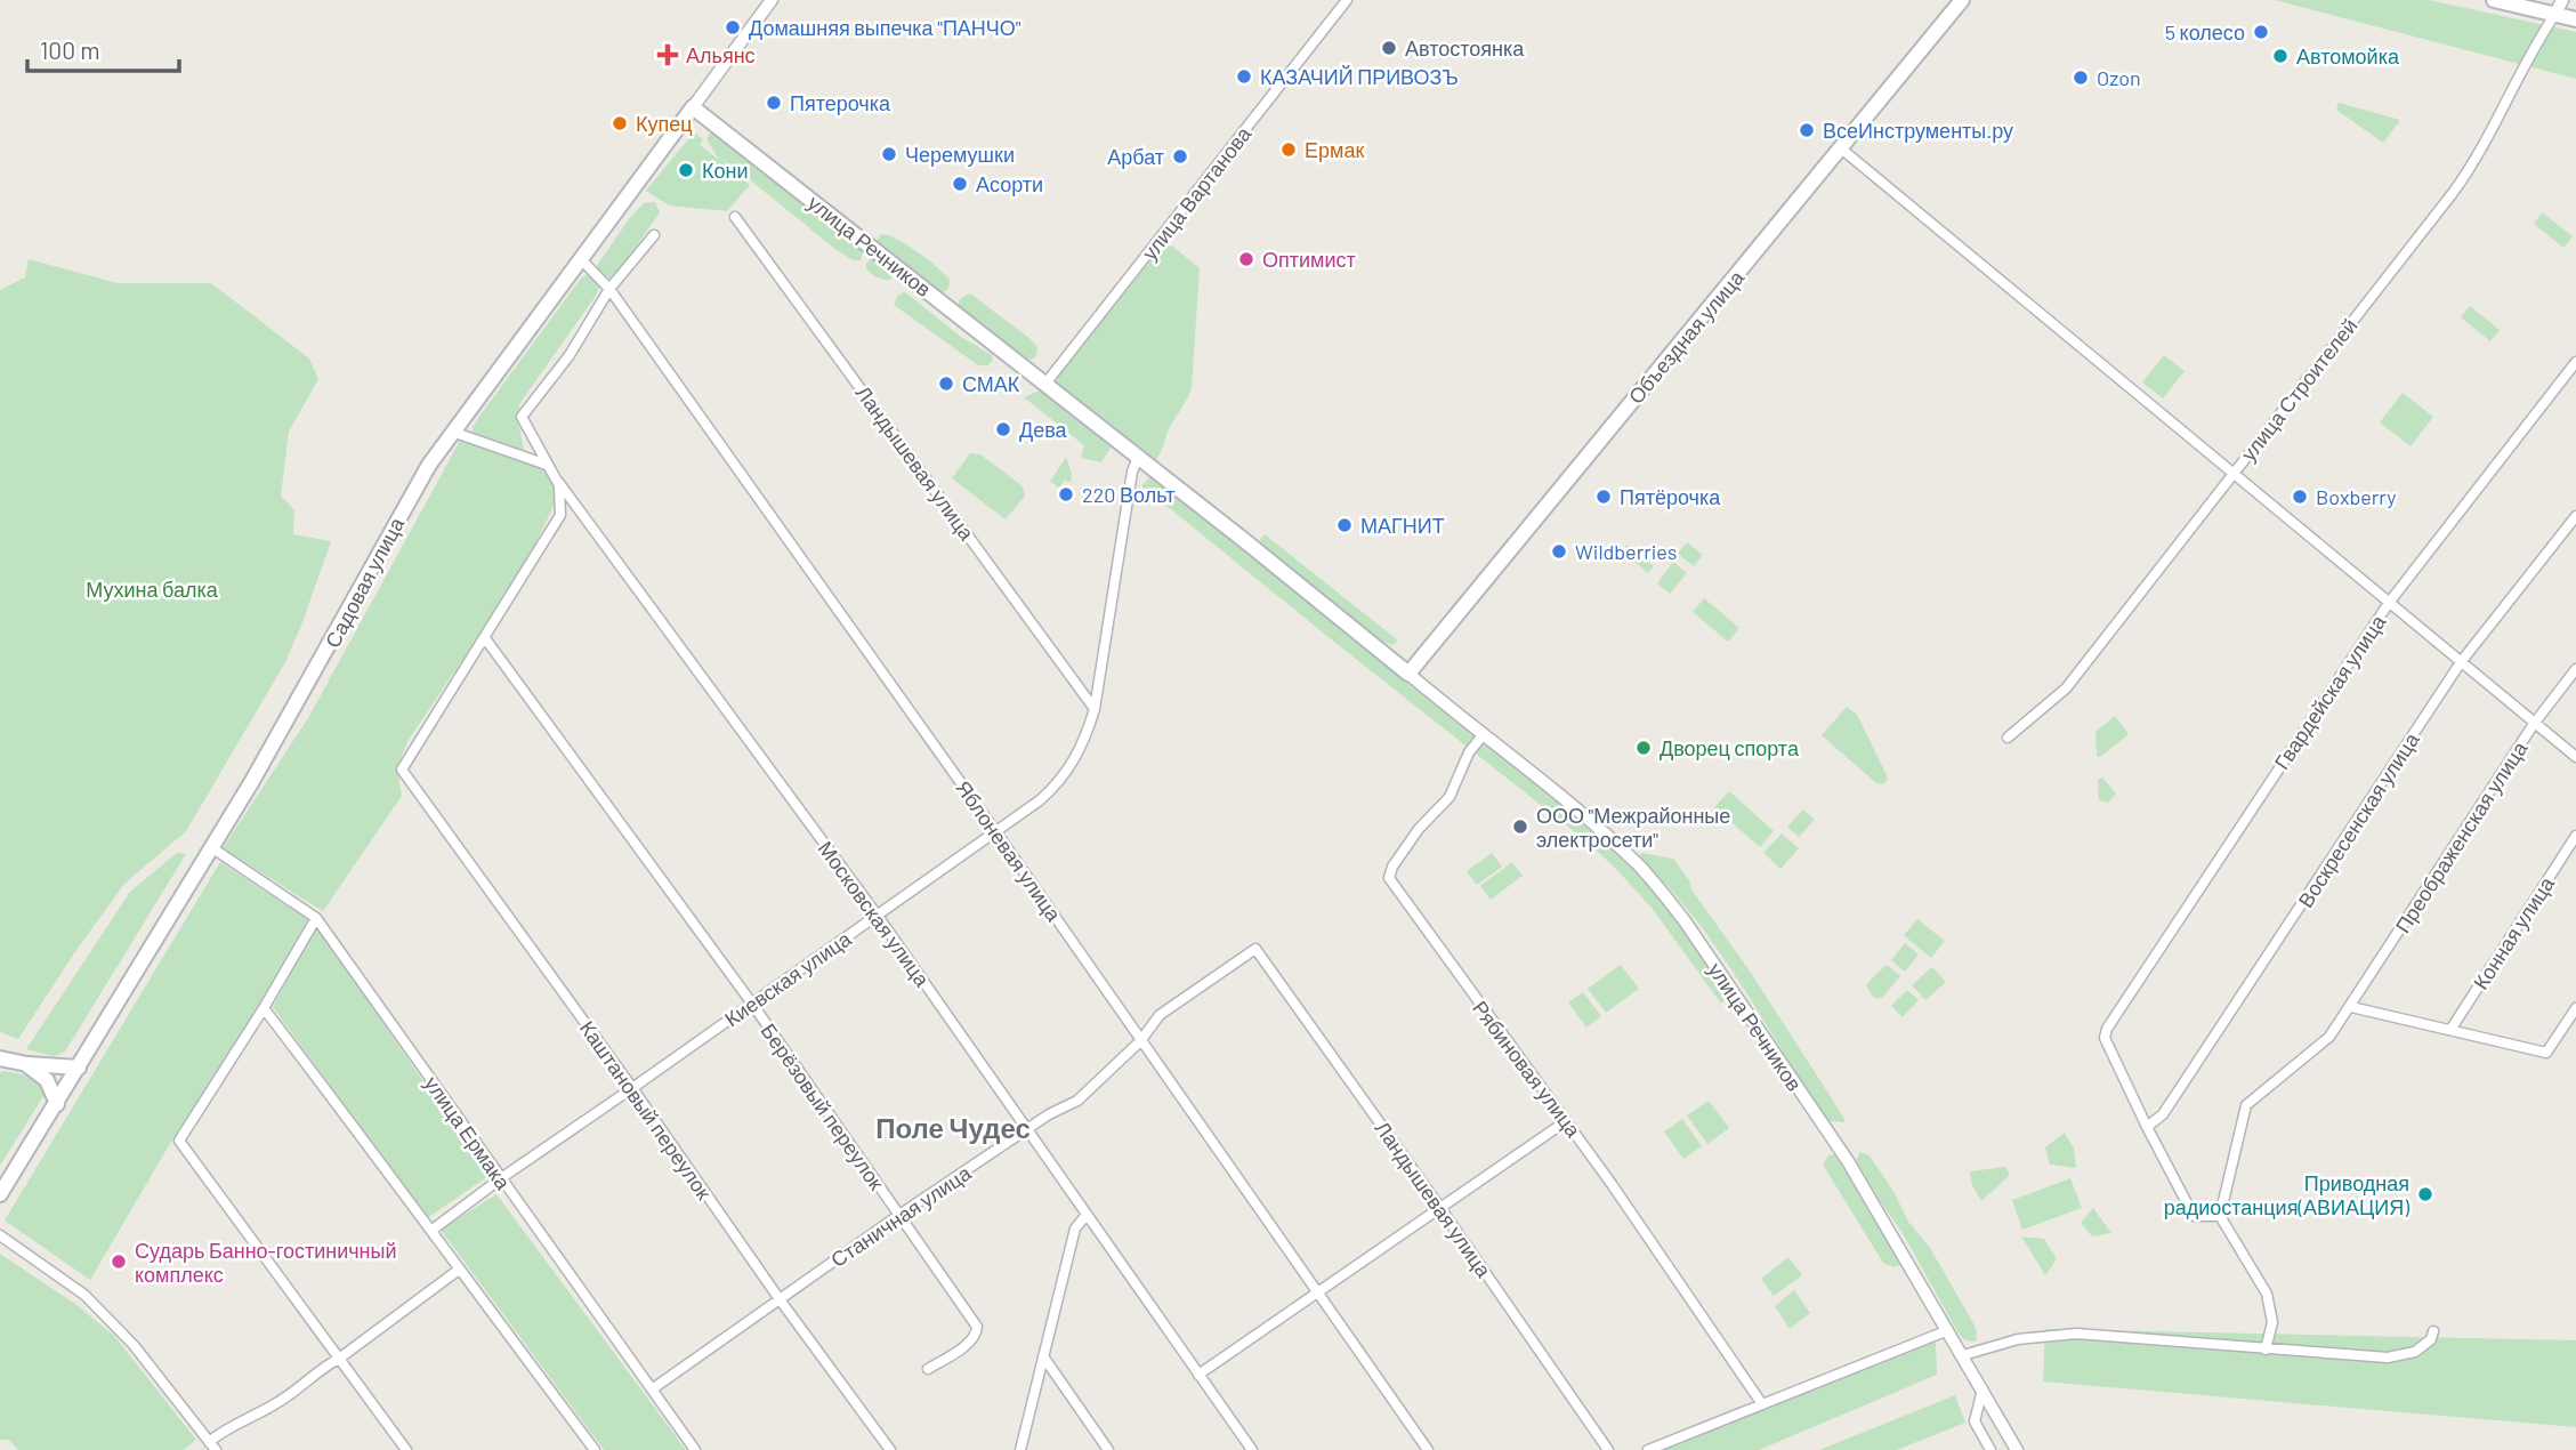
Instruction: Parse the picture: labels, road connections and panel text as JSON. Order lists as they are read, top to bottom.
{
  "streets": {
    "main road": ["улица Речников", "Объездная улица", "Садовая улица"],
    "street": [
      "улица Вартанова",
      "улица Строителей",
      "Ландышевая улица",
      "Гвардейская улица",
      "Воскресенская улица",
      "Преображенская улица",
      "Яблоневая улица",
      "Московская улица",
      "Конная улица",
      "Киевская улица",
      "Рябиновая улица",
      "Берёзовый переулок",
      "Каштановый переулок",
      "улица Ермака",
      "Станичная улица"
    ]
  },
  "crossings": [
    ["улица Вартанова", "улица Речников"],
    ["улица Речников", "Объездная улица"],
    ["улица Речников", "Садовая улица"],
    ["улица Речников", "Киевская улица"],
    ["улица Речников", "Рябиновая улица"],
    ["Ландышевая улица", "Киевская улица"],
    ["Ландышевая улица", "Станичная улица"],
    ["Садовая улица", "Яблоневая улица"],
    ["Садовая улица", "улица Ермака"],
    ["Гвардейская улица", "Воскресенская улица"],
    ["Яблоневая улица", "Киевская улица"],
    ["Яблоневая улица", "Станичная улица"],
    ["Московская улица", "Киевская улица"],
    ["Московская улица", "Станичная улица"],
    ["Киевская улица", "Берёзовый переулок"],
    ["Киевская улица", "Каштановый переулок"],
    ["Киевская улица", "улица Ермака"],
    ["Берёзовый переулок", "Каштановый переулок"],
    ["Берёзовый переулок", "Станичная улица"],
    ["Каштановый переулок", "Станичная улица"],
    ["улица Ермака", "Станичная улица"]
  ],
  "districts": ["Поле Чудес"],
  "parks": ["Мухина балка"],
  "places": {
    "other": [
      "Домашняя выпечка \"ПАНЧО\"",
      "5 колесо",
      "Автостоянка",
      "Автомойка",
      "КАЗАЧИЙ ПРИВОЗЪ",
      "Ozon",
      "Пятерочка",
      "Купец",
      "ВсеИнструменты.ру",
      "Ермак",
      "Черемушки",
      "Арбат",
      "Кони",
      "Асорти",
      "Оптимист",
      "СМАК",
      "Дева",
      "220 Вольт",
      "Пятёрочка",
      "Boxberry",
      "МАГНИТ",
      "Wildberries",
      "Дворец спорта",
      "ООО \"Межрайонные электросети\"",
      "Приводная радиостанция(АВИАЦИЯ)",
      "Сударь Банно-гостиничный комплекс"
    ],
    "health": ["Альянс"]
  },
  "scale_bar": "100 m"
}
